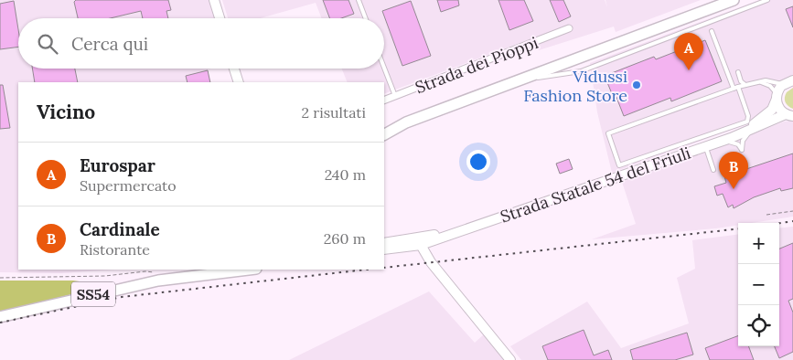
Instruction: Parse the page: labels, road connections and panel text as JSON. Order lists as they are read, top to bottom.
{
  "streets": {
    "main road": ["SS54"],
    "street": ["Strada dei Pioppi", "Strada Statale 54 del Friuli"]
  },
  "places": ["Vidussi Fashion Store"],
  "page": {
    "search": "Cerca qui",
    "pins": ["A", "B"],
    "heading": ["Vicino", "2 risultati"],
    "list": [
      {
        "mark": "A",
        "name": "Eurospar",
        "note": "Supermercato",
        "value": "240 m"
      },
      {
        "mark": "B",
        "name": "Cardinale",
        "note": "Ristorante",
        "value": "260 m"
      }
    ],
    "map_buttons": ["+", "−"]
  }
}
